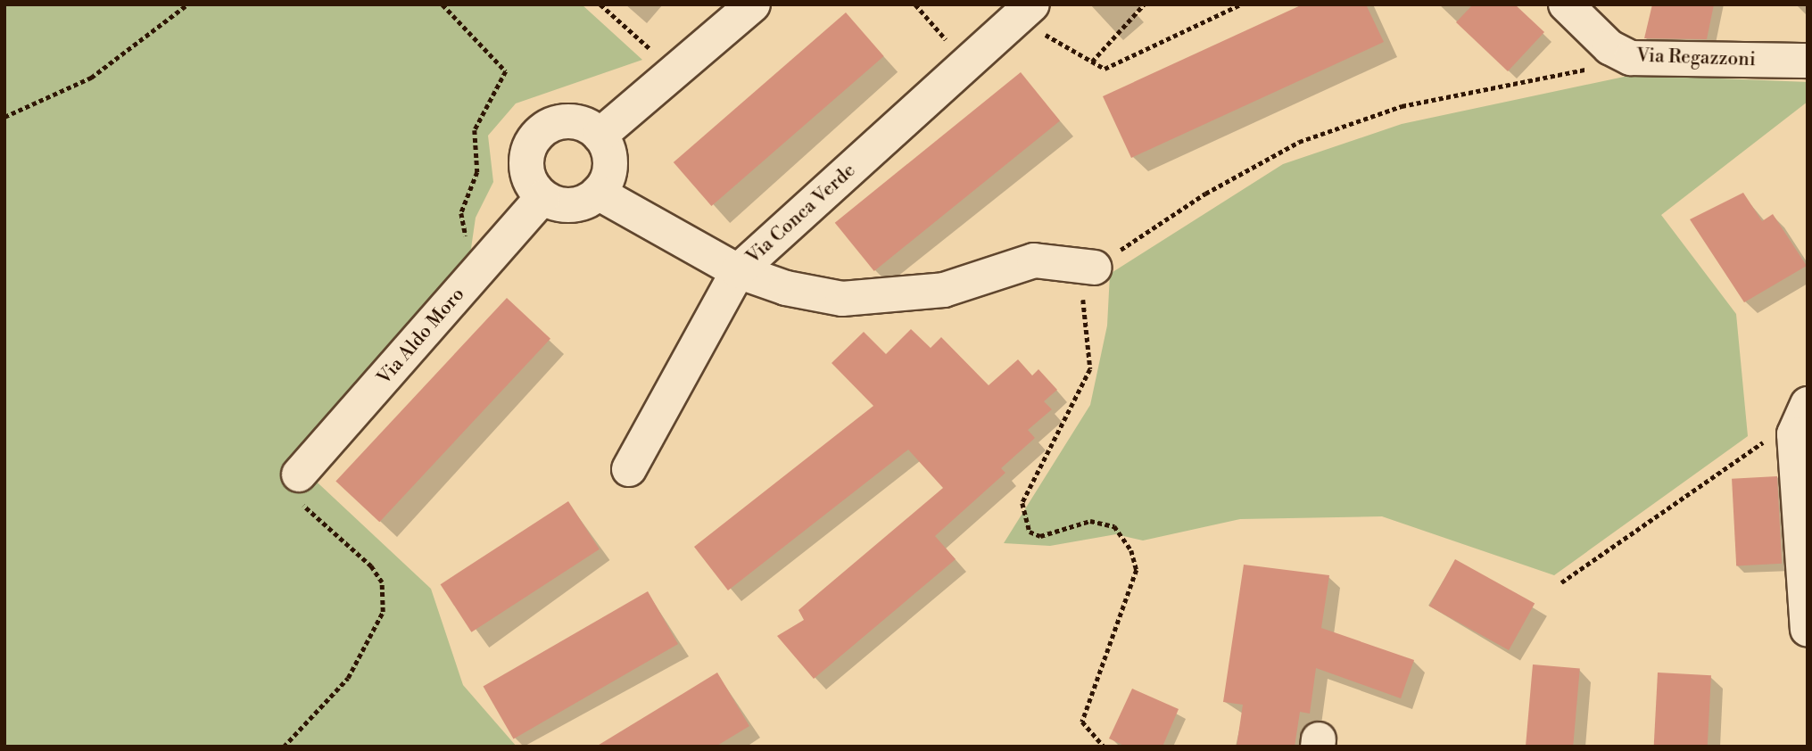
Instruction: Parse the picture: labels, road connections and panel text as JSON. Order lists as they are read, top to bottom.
{
  "streets": {
    "street": ["Via Regazzoni", "Via Conca Verde", "Via Aldo Moro"]
  }
}
